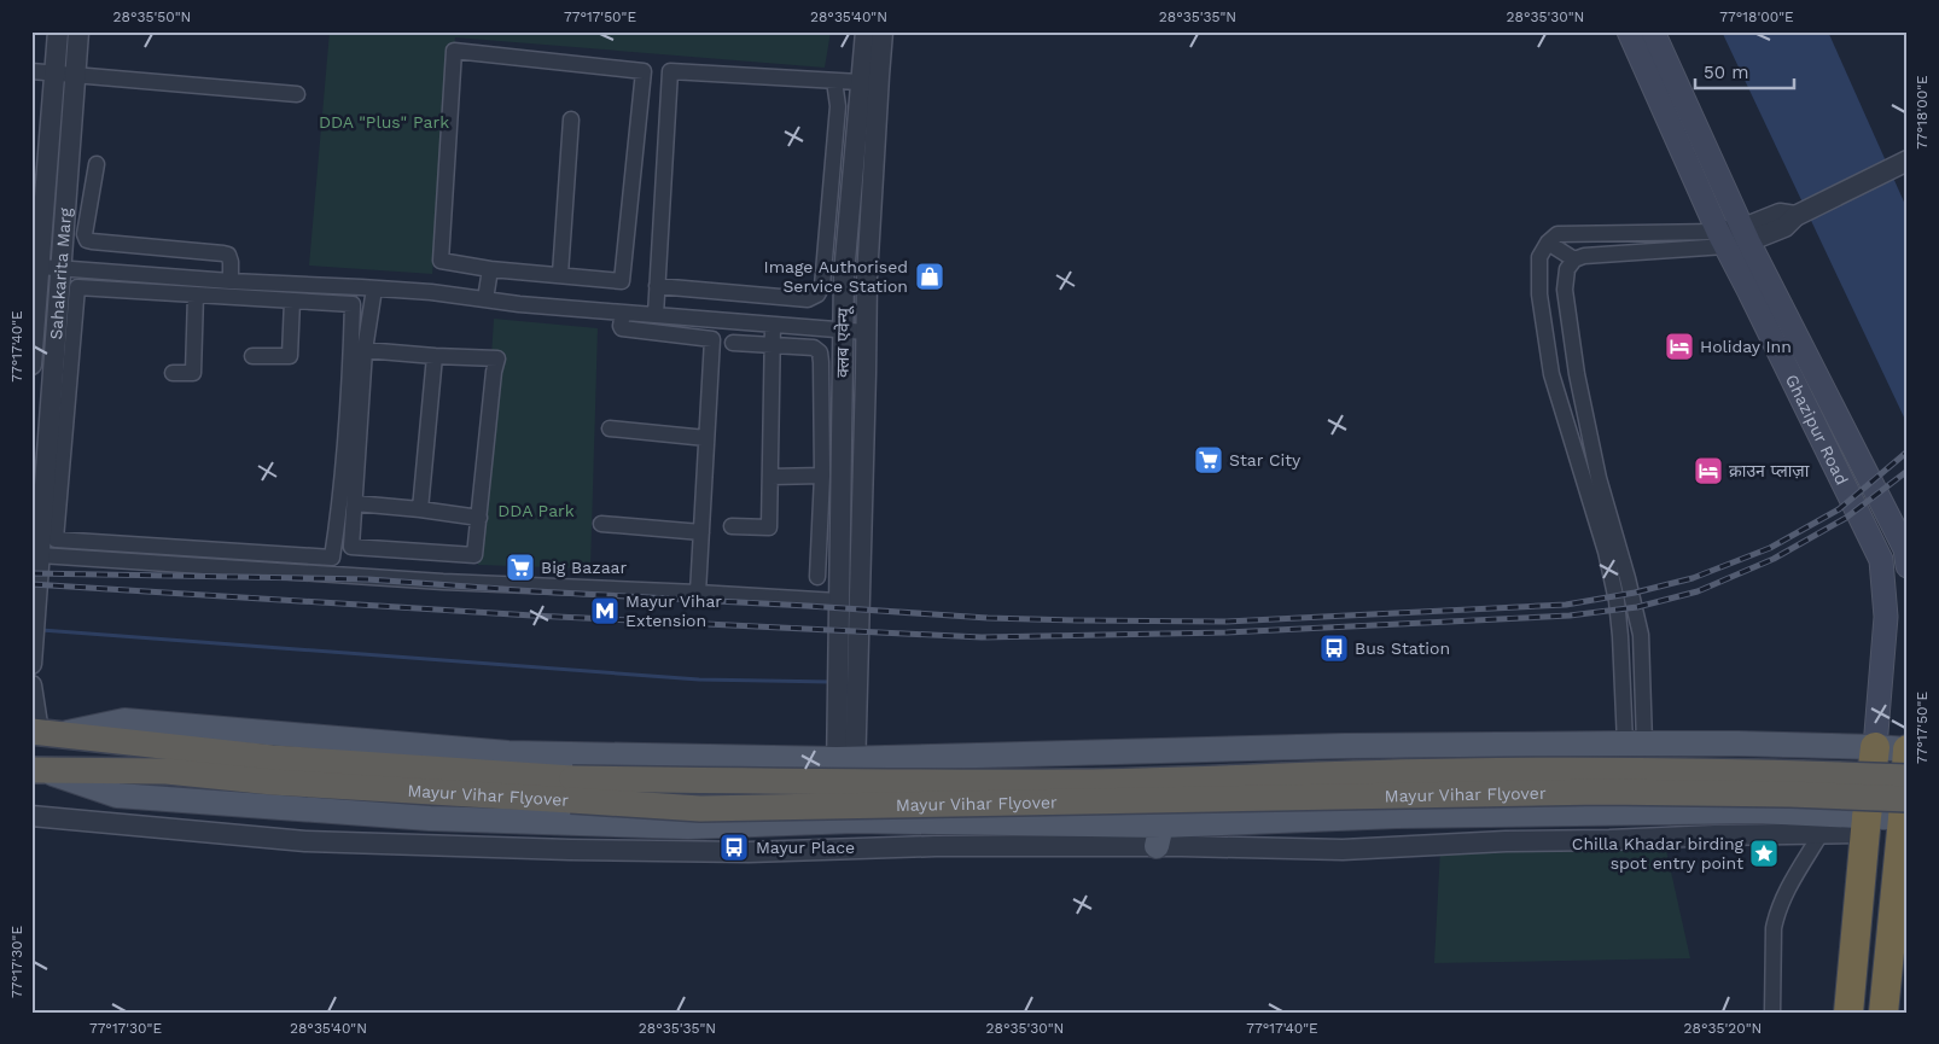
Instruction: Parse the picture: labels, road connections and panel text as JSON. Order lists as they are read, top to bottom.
{
  "streets": {
    "highway": ["Mayur Vihar Flyover"],
    "main road": ["Ghazipur Road"],
    "street": ["Sahakarita Marg", "क्लब एवेन्यू"]
  },
  "parks": ["DDA \"Plus\" Park", "DDA Park"],
  "places": {
    "shop": ["Image Authorised Service Station"],
    "hotel": ["Holiday Inn", "क्राउन प्लाज़ा"],
    "supermarket": ["Star City", "Big Bazaar"],
    "metro station": ["Mayur Vihar Extension"],
    "bus stop": ["Bus Station", "Mayur Place"],
    "place": ["Chilla Khadar birding spot entry point"]
  },
  "scale_bar": "50 m",
  "coordinates": [
    "28°35'50\"N",
    "77°17'50\"E",
    "28°35'40\"N",
    "28°35'35\"N",
    "28°35'30\"N",
    "77°18'00\"E",
    "77°17'40\"E",
    "77°17'30\"E",
    "28°35'20\"N"
  ]
}
